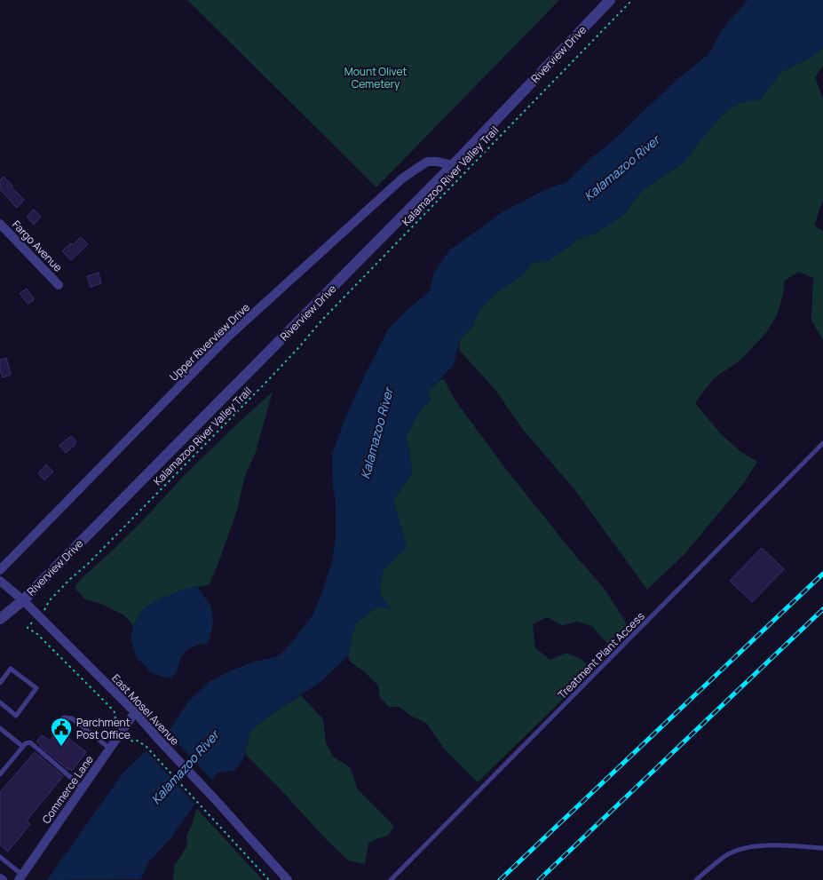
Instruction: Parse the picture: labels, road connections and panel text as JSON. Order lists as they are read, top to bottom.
{
  "streets": {
    "street": [
      "Riverview Drive",
      "Fargo Avenue",
      "Upper Riverview Drive",
      "East Mosel Avenue",
      "Commerce Lane"
    ],
    "lane": ["Treatment Plant Access"],
    "path": ["Kalamazoo River Valley Trail"]
  },
  "crossings": [
    ["Riverview Drive", "Upper Riverview Drive"],
    ["Riverview Drive", "East Mosel Avenue"],
    ["Kalamazoo River Valley Trail", "East Mosel Avenue"],
    ["Kalamazoo River Valley Trail", "Commerce Lane"],
    ["East Mosel Avenue", "Commerce Lane"]
  ],
  "water": ["Kalamazoo River"],
  "parks": ["Mount Olivet Cemetery"],
  "places": {
    "public building": ["Parchment Post Office"]
  }
}
